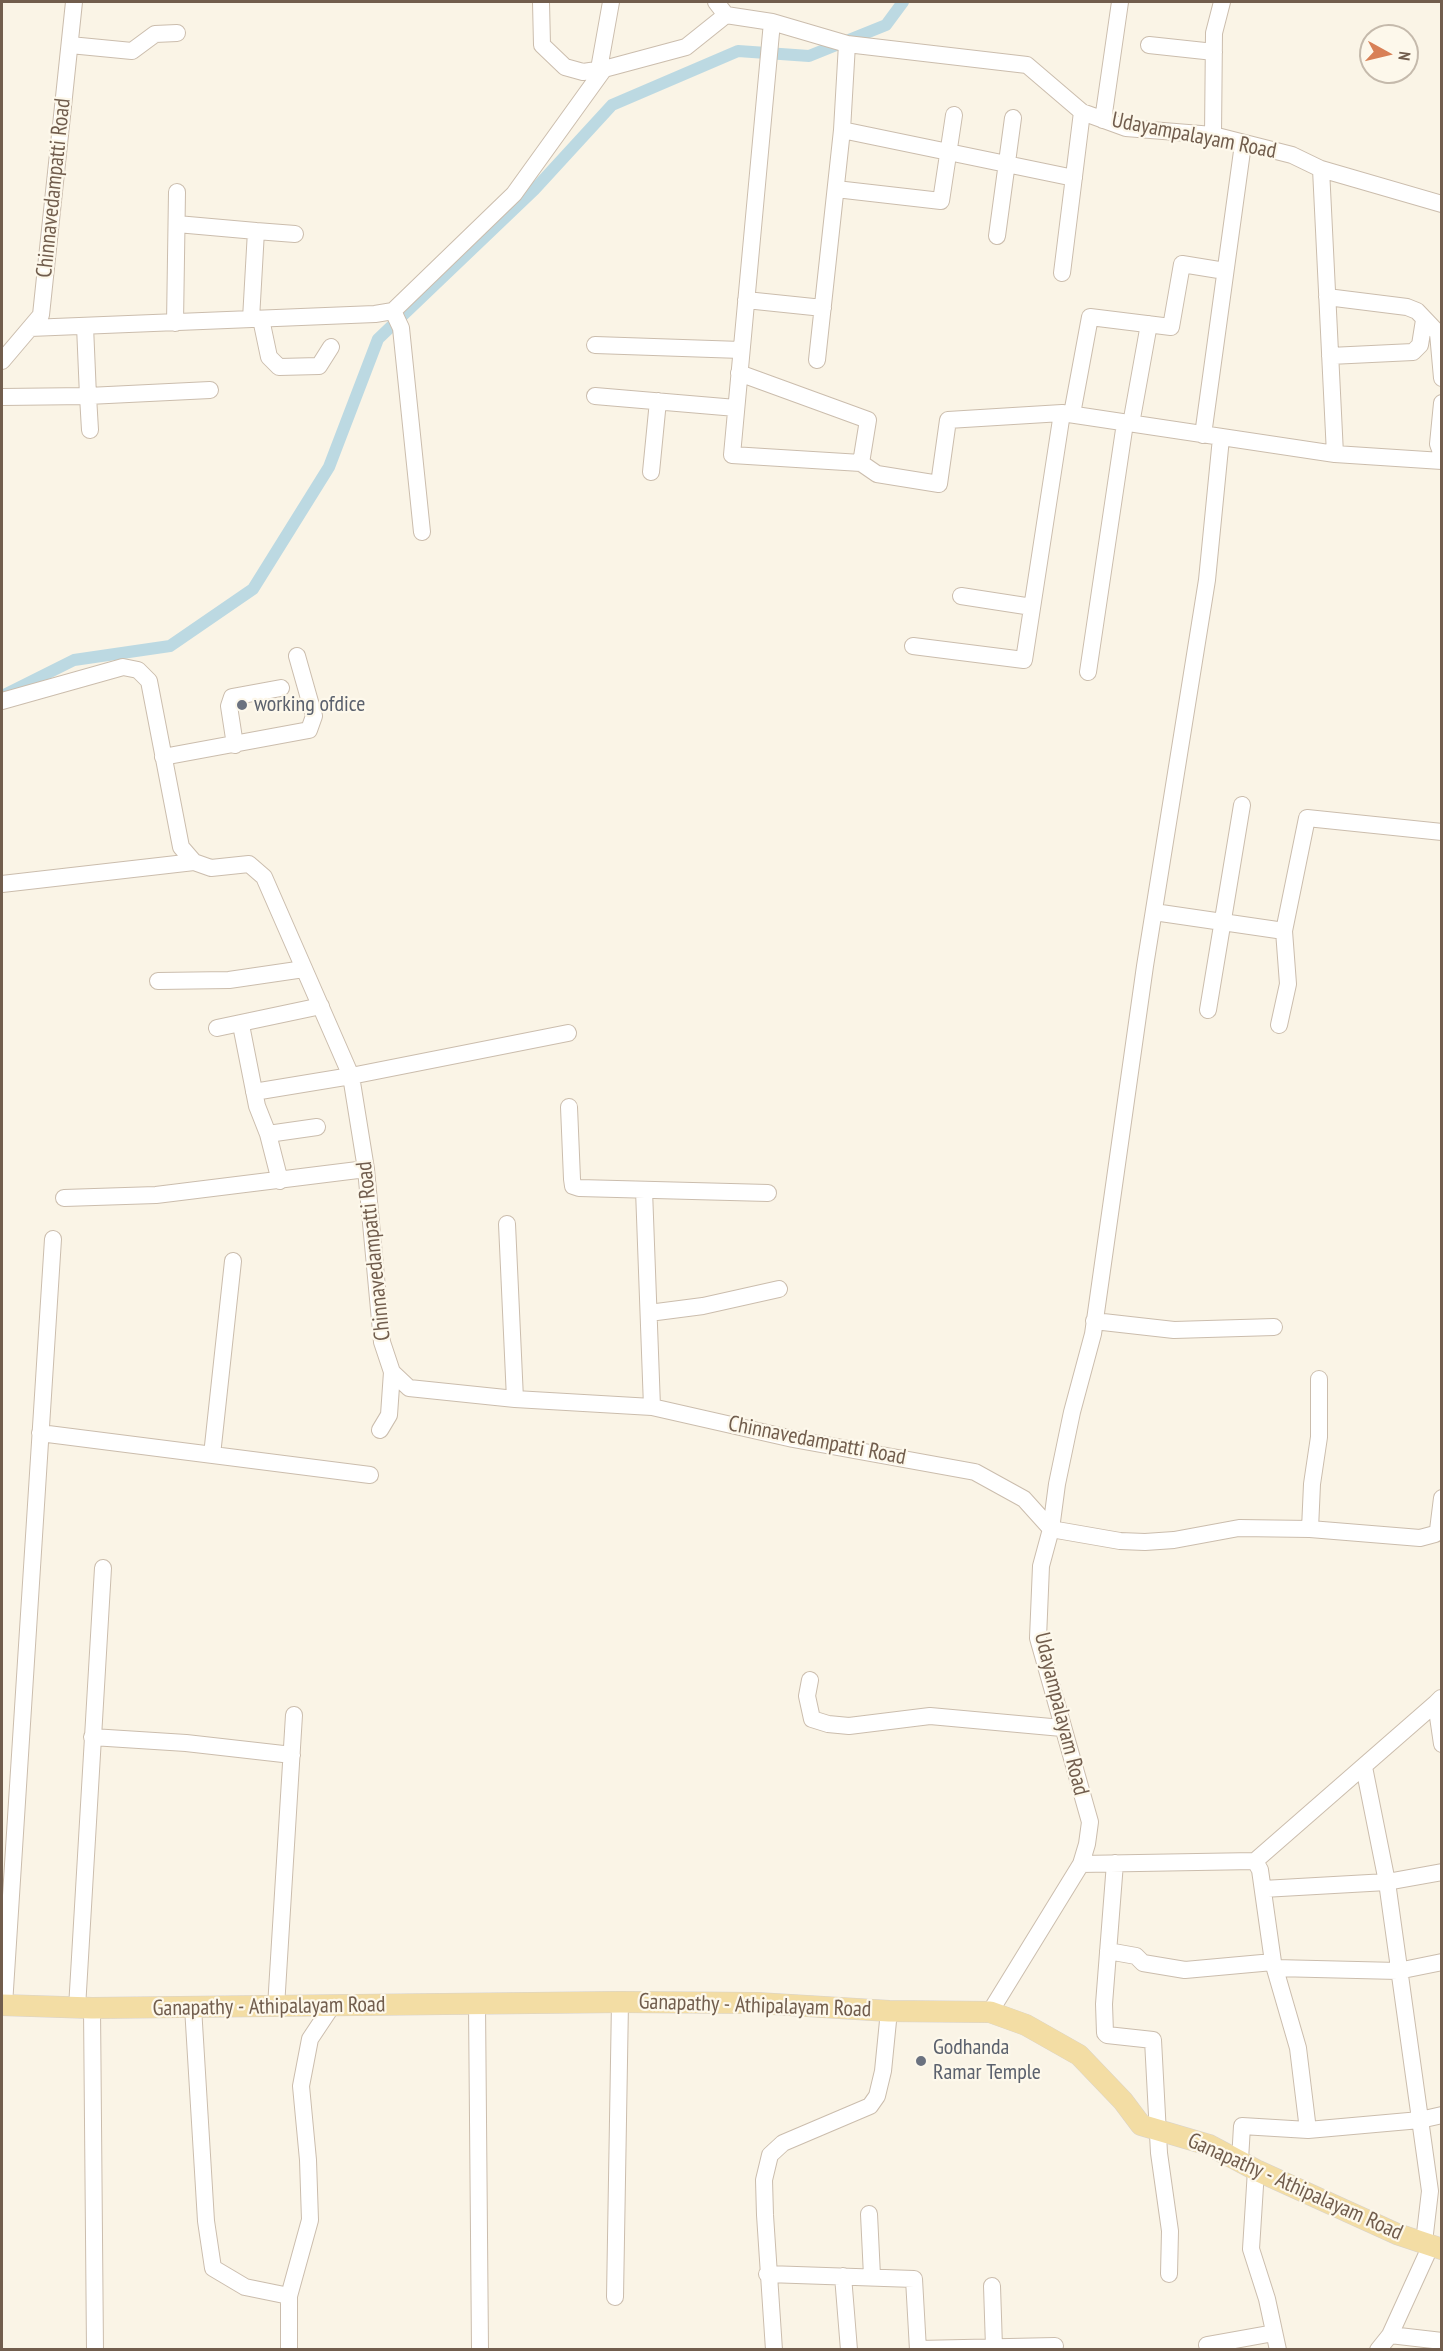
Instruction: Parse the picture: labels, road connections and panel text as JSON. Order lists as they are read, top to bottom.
{
  "streets": {
    "main road": ["Ganapathy - Athipalayam Road"],
    "street": ["Udayampalayam Road", "Chinnavedampatti Road"]
  },
  "crossings": [
    ["Udayampalayam Road", "Chinnavedampatti Road"],
    ["Udayampalayam Road", "Ganapathy - Athipalayam Road"]
  ],
  "places": ["working ofdice", "Godhanda Ramar Temple"],
  "north": "right"
}
